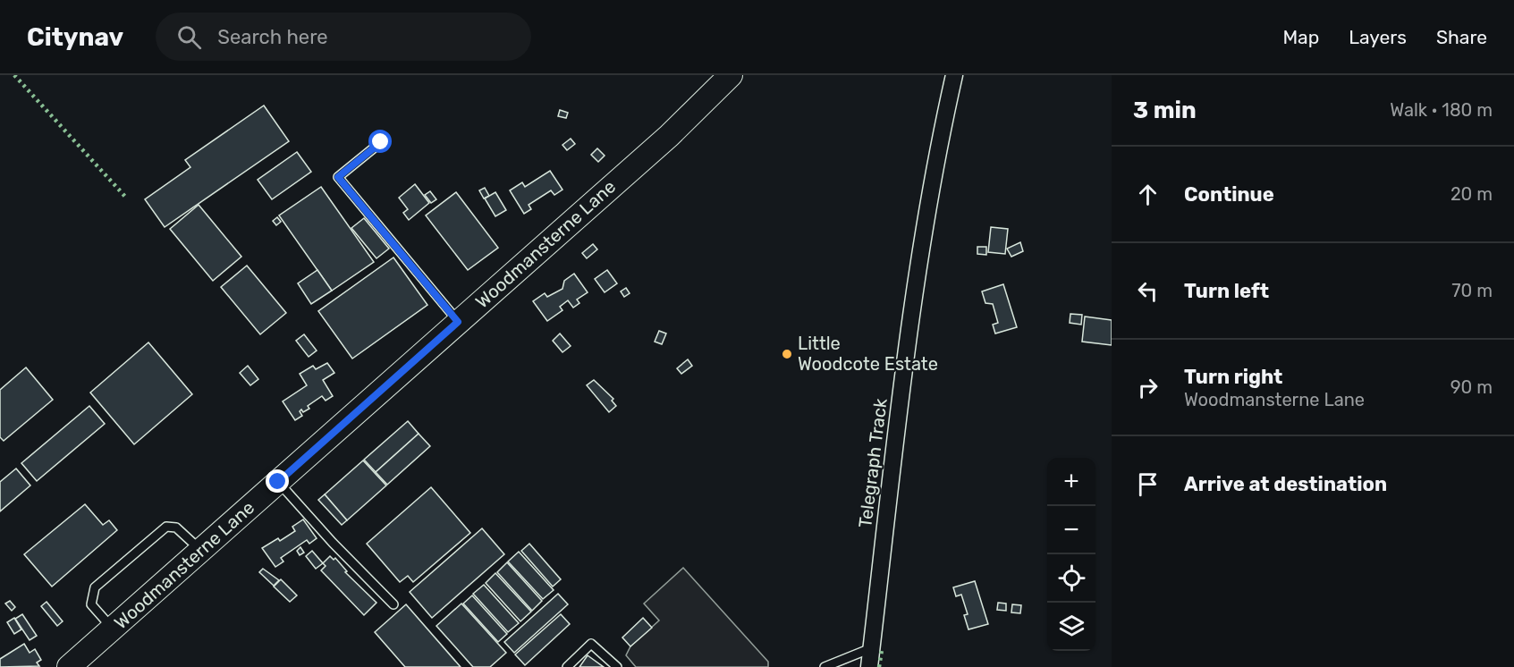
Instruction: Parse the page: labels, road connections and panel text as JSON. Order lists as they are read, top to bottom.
{
  "streets": {
    "street": ["Woodmansterne Lane", "Telegraph Track"]
  },
  "places": ["Little Woodcote Estate"],
  "page": {
    "header": "Citynav",
    "search": "Search here",
    "nav": ["Map", "Layers", "Share"],
    "heading": ["3 min", "Walk · 180 m"],
    "list": [
      ["Continue", "20 m"],
      ["Turn left", "70 m"],
      ["Turn right", "Woodmansterne Lane", "90 m"],
      "Arrive at destination"
    ],
    "map_buttons": ["+", "−"]
  }
}
